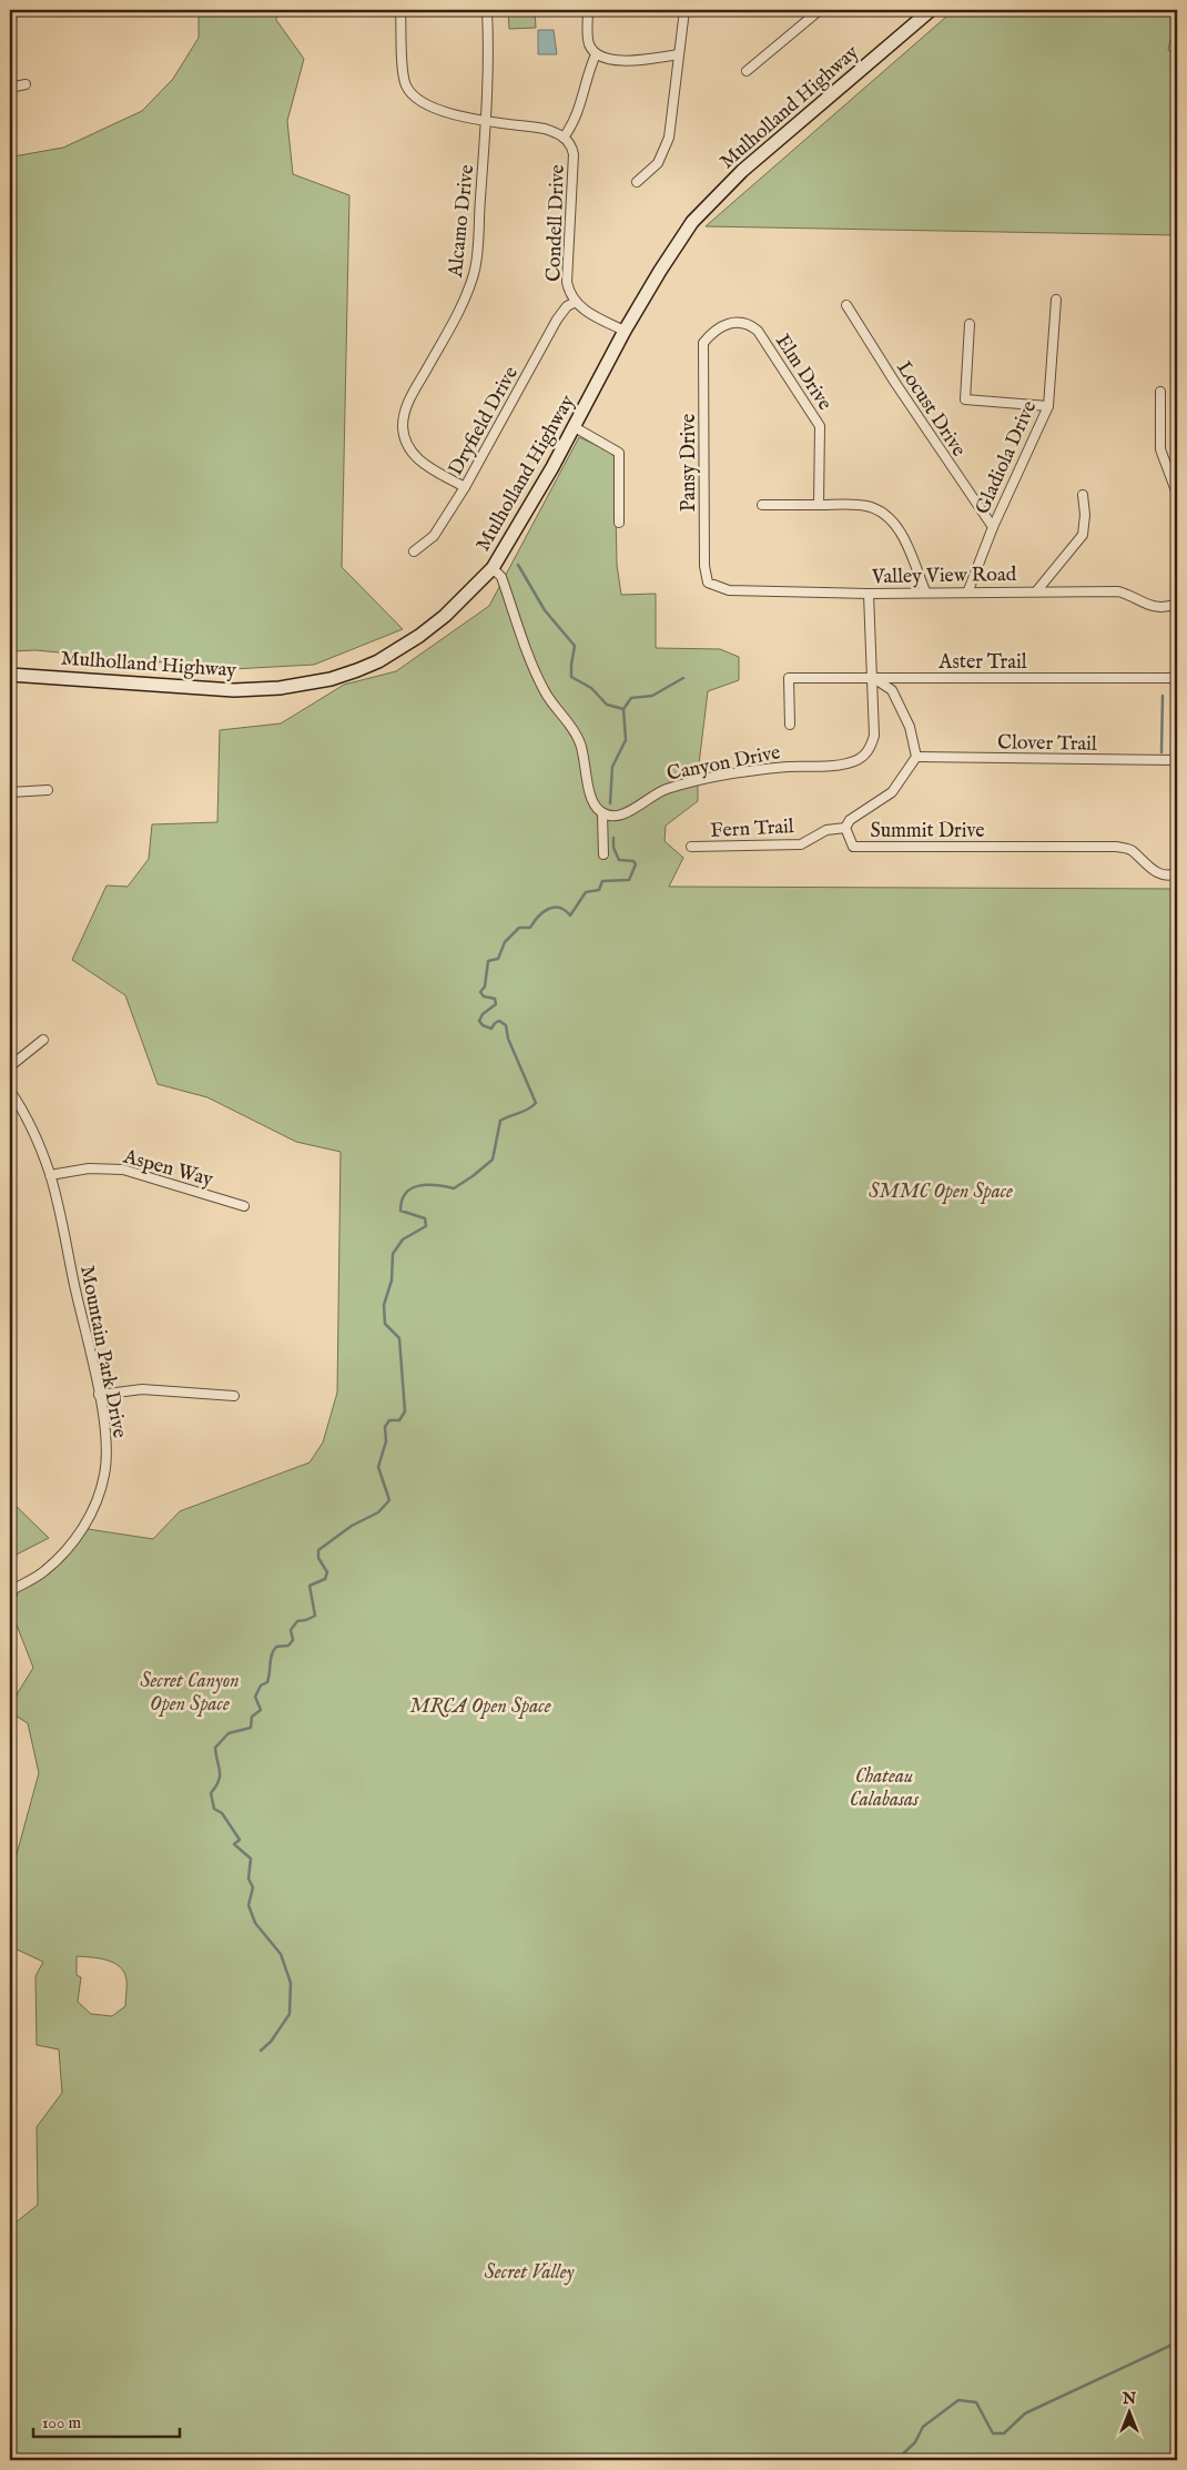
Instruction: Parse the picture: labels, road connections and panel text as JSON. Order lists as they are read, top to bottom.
{
  "streets": {
    "main road": ["Mulholland Highway"],
    "street": [
      "Alcamo Drive",
      "Condell Drive",
      "Elm Drive",
      "Locust Drive",
      "Dryfield Drive",
      "Gladiola Drive",
      "Pansy Drive",
      "Valley View Road",
      "Aster Trail",
      "Clover Trail",
      "Canyon Drive",
      "Fern Trail",
      "Summit Drive",
      "Aspen Way",
      "Mountain Park Drive"
    ]
  },
  "crossings": [
    ["Mulholland Highway", "Condell Drive"],
    ["Alcamo Drive", "Condell Drive"],
    ["Alcamo Drive", "Dryfield Drive"],
    ["Condell Drive", "Dryfield Drive"],
    ["Elm Drive", "Pansy Drive"],
    ["Locust Drive", "Gladiola Drive"],
    ["Gladiola Drive", "Valley View Road"],
    ["Pansy Drive", "Valley View Road"],
    ["Valley View Road", "Canyon Drive"],
    ["Aster Trail", "Canyon Drive"],
    ["Clover Trail", "Summit Drive"],
    ["Fern Trail", "Summit Drive"],
    ["Aspen Way", "Mountain Park Drive"]
  ],
  "parks": [
    "SMMC Open Space",
    "Secret Canyon Open Space",
    "MRCA Open Space",
    "Chateau Calabasas",
    "Secret Valley"
  ],
  "scale_bar": "100 m",
  "north": "top"
}
